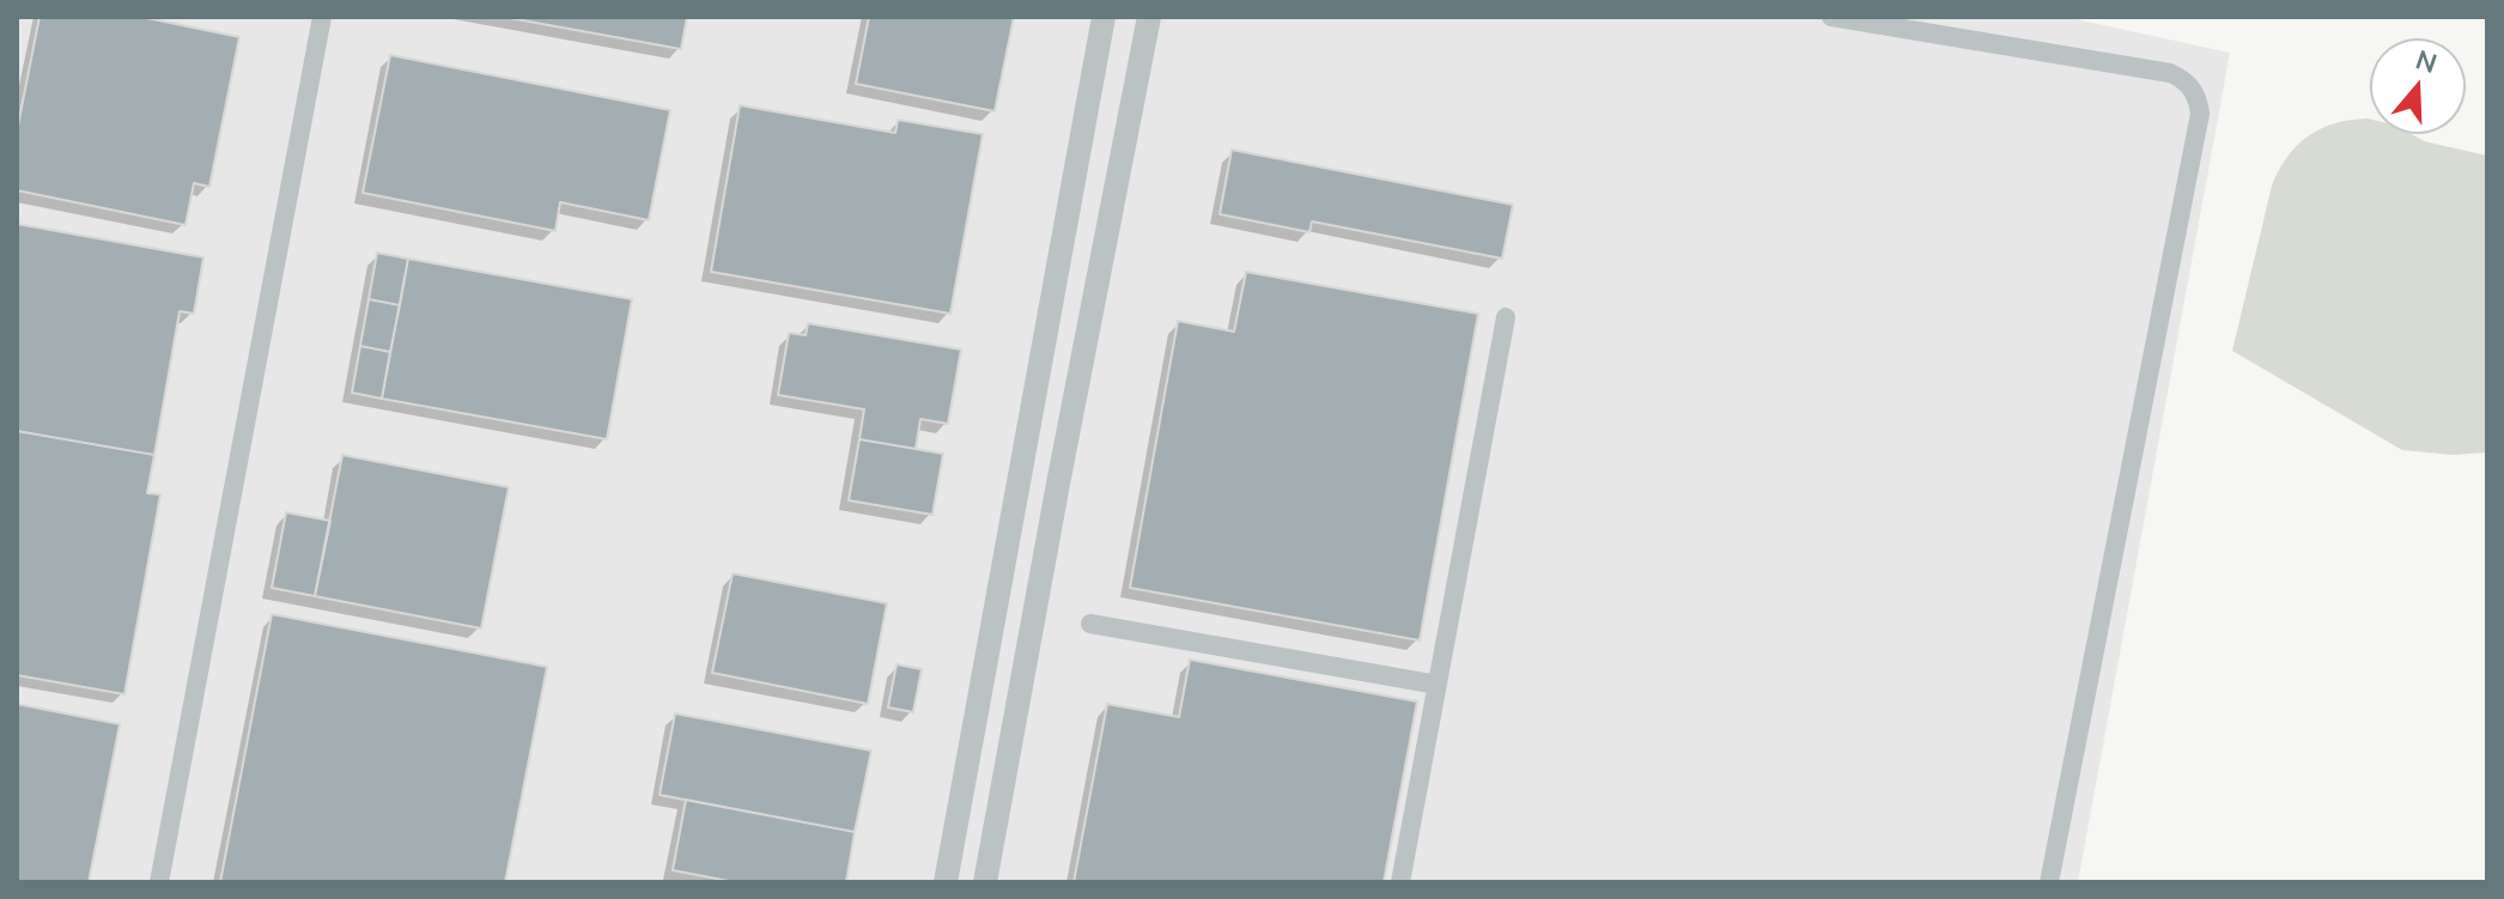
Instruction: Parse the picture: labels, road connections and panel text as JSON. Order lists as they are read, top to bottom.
{
  "north": "top"
}
